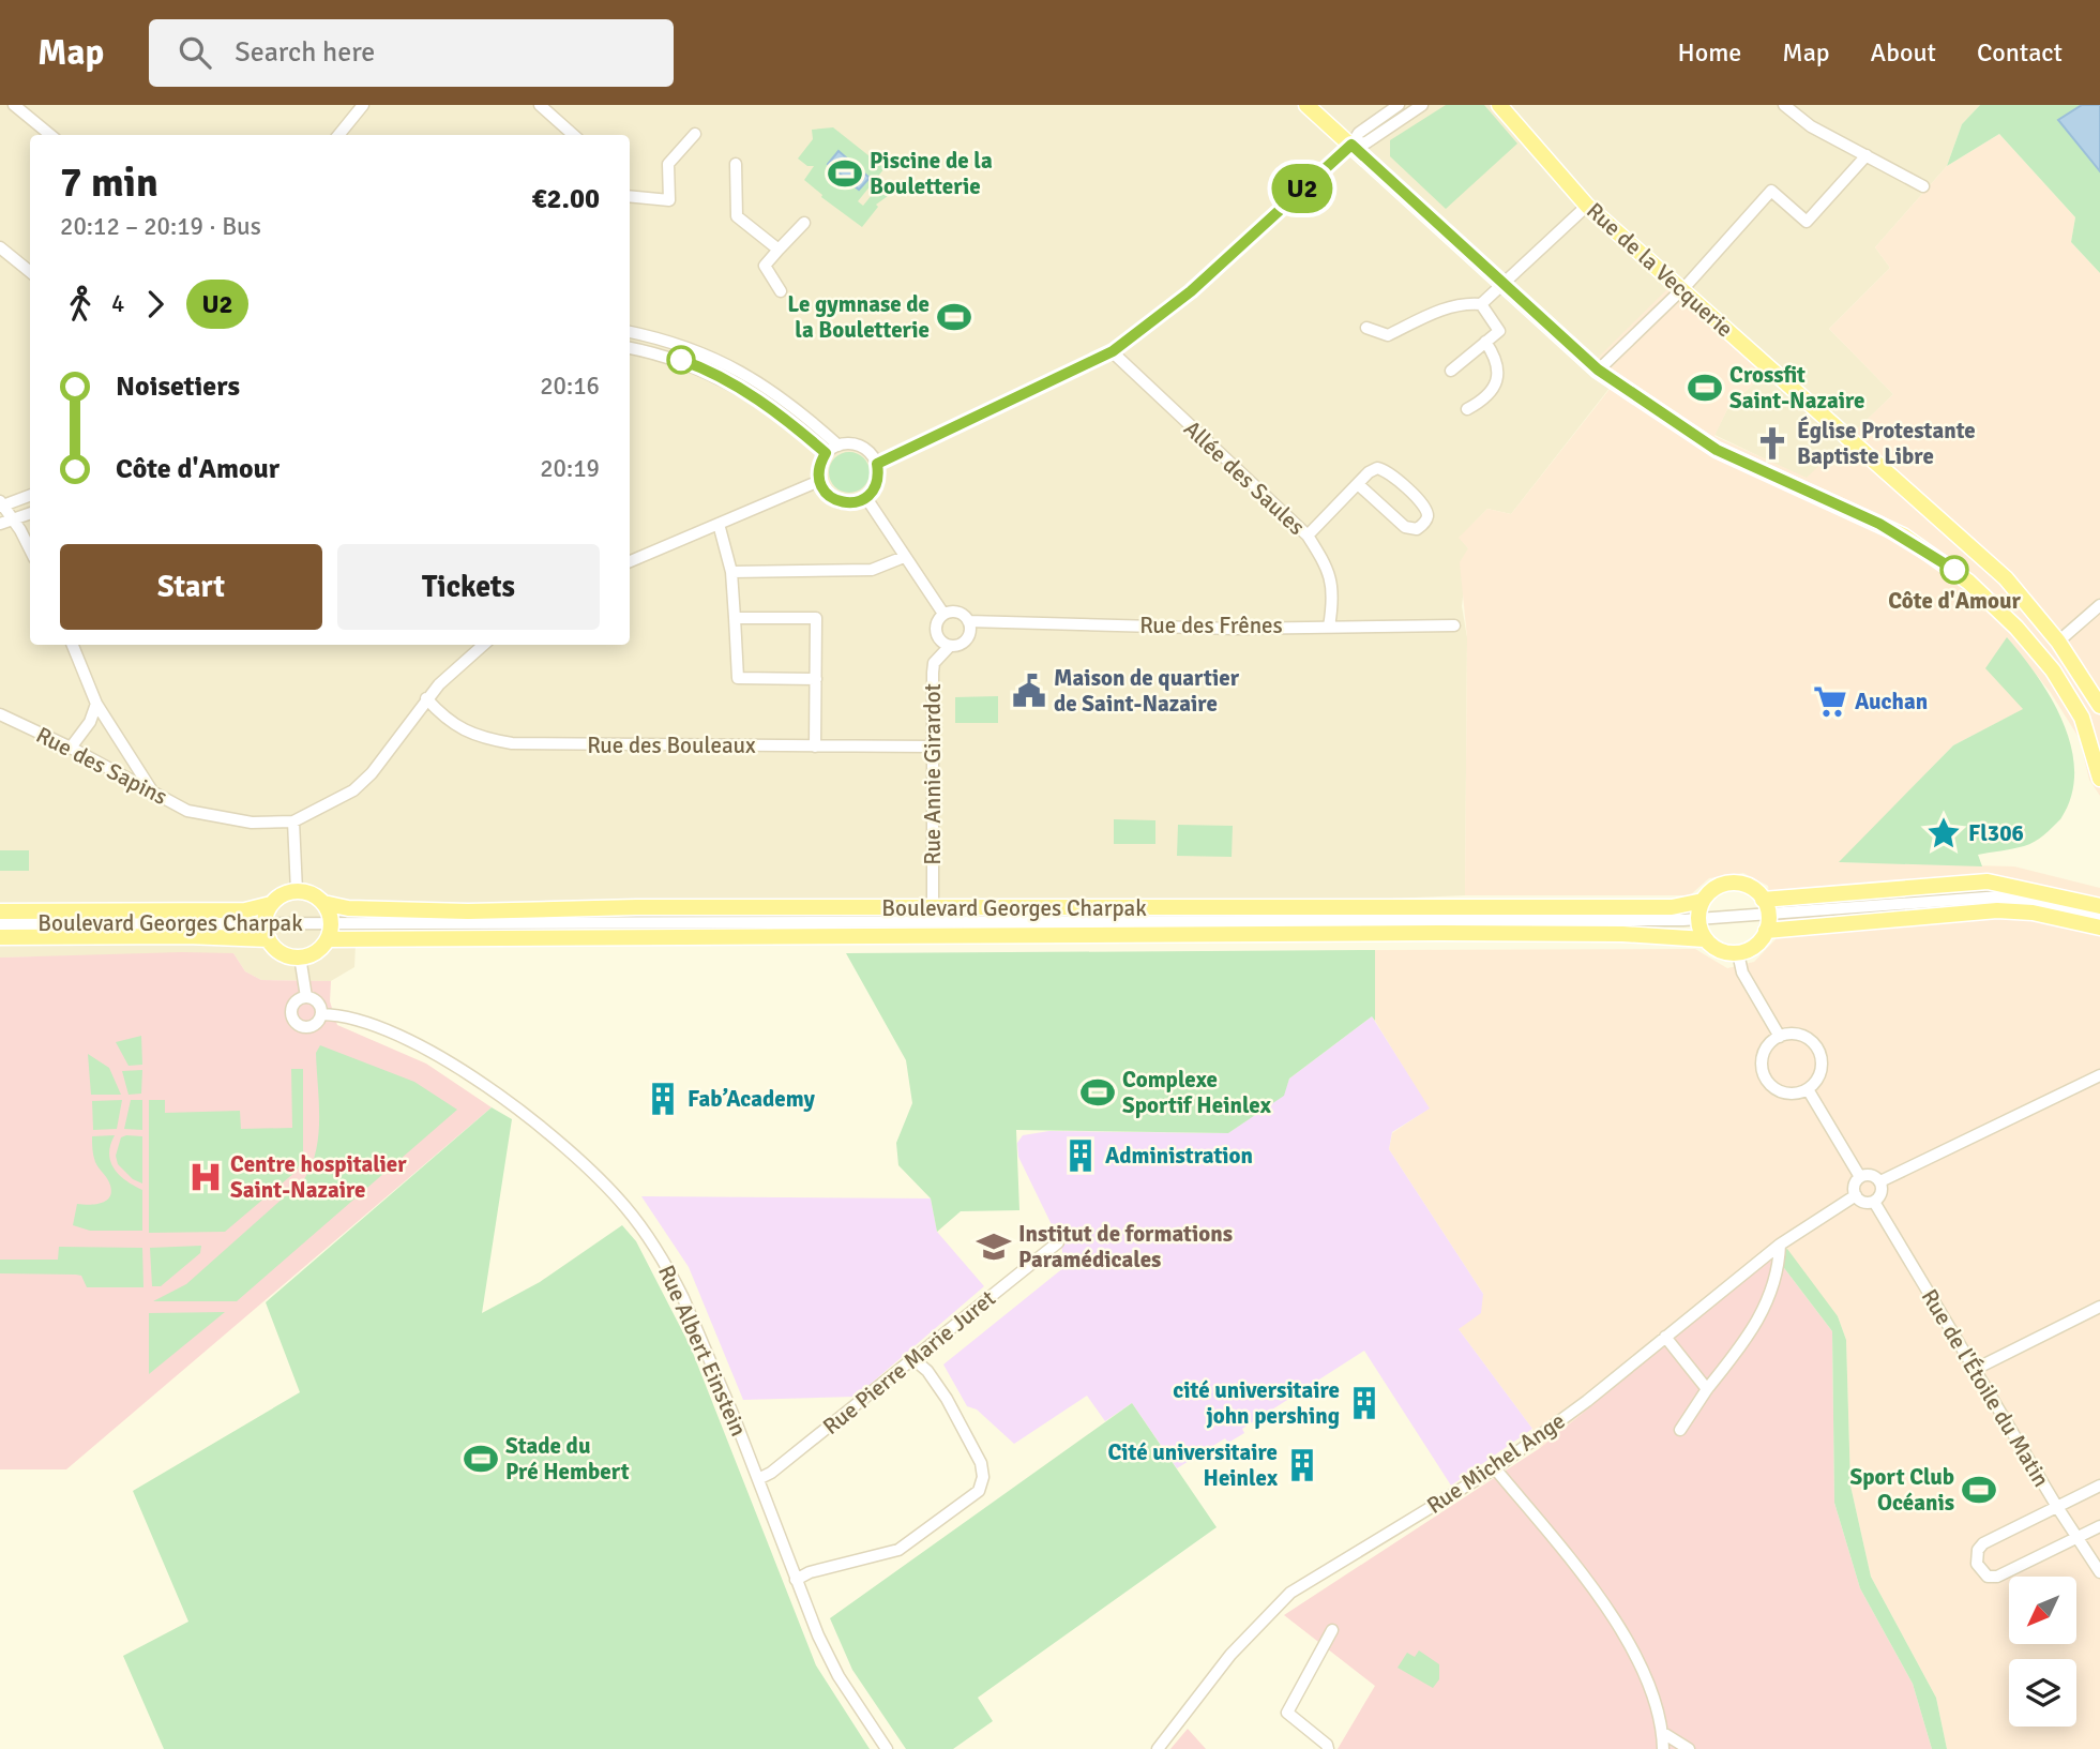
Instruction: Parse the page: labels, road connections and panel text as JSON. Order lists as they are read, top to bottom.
{
  "streets": {
    "main road": ["Rue de la Vecquerie", "Boulevard Georges Charpak"],
    "street": [
      "Allée des Saules",
      "Rue des Frênes",
      "Rue des Bouleaux",
      "Rue des Sapins",
      "Rue Annie Girardot",
      "Rue Albert Einstein",
      "Rue Pierre Marie Juret",
      "Rue de l'Étoile du Matin",
      "Rue Michel Ange"
    ]
  },
  "crossings": [
    ["Allée des Saules", "Rue des Frênes"],
    ["Rue des Frênes", "Rue Annie Girardot"],
    ["Rue des Bouleaux", "Rue Annie Girardot"],
    ["Rue Annie Girardot", "Boulevard Georges Charpak"],
    ["Rue Albert Einstein", "Rue Pierre Marie Juret"],
    ["Rue de l'Étoile du Matin", "Rue Michel Ange"]
  ],
  "places": {
    "sports": [
      "Piscine de la Bouletterie",
      "Le gymnase de la Bouletterie",
      "Crossfit Saint-Nazaire",
      "Complexe Sportif Heinlex",
      "Stade du Pré Hembert",
      "Sport Club Océanis"
    ],
    "church": ["Église Protestante Baptiste Libre"],
    "other": ["Côte d'Amour"],
    "public building": ["Maison de quartier de Saint-Nazaire"],
    "supermarket": ["Auchan"],
    "place": ["Fl306"],
    "building": [
      "Fab’Academy",
      "Administration",
      "cité universitaire john pershing",
      "Cité universitaire Heinlex"
    ],
    "hospital": ["Centre hospitalier Saint-Nazaire"],
    "school or university": ["Institut de formations Paramédicales"]
  },
  "lines": ["bus line U2"],
  "north": "bottom left",
  "page": {
    "header": "Map",
    "search": "Search here",
    "nav": [
      "Home",
      "Map",
      "About",
      "Contact"
    ],
    "on_map": "U2",
    "heading": ["7 min", "20:12 – 20:19 · Bus", "€2.00"],
    "legs": ["4", "U2"],
    "list": [
      {
        "name": "Noisetiers",
        "value": "20:16"
      },
      {
        "name": "Côte d'Amour",
        "value": "20:19"
      }
    ],
    "buttons": ["Start", "Tickets"]
  }
}
